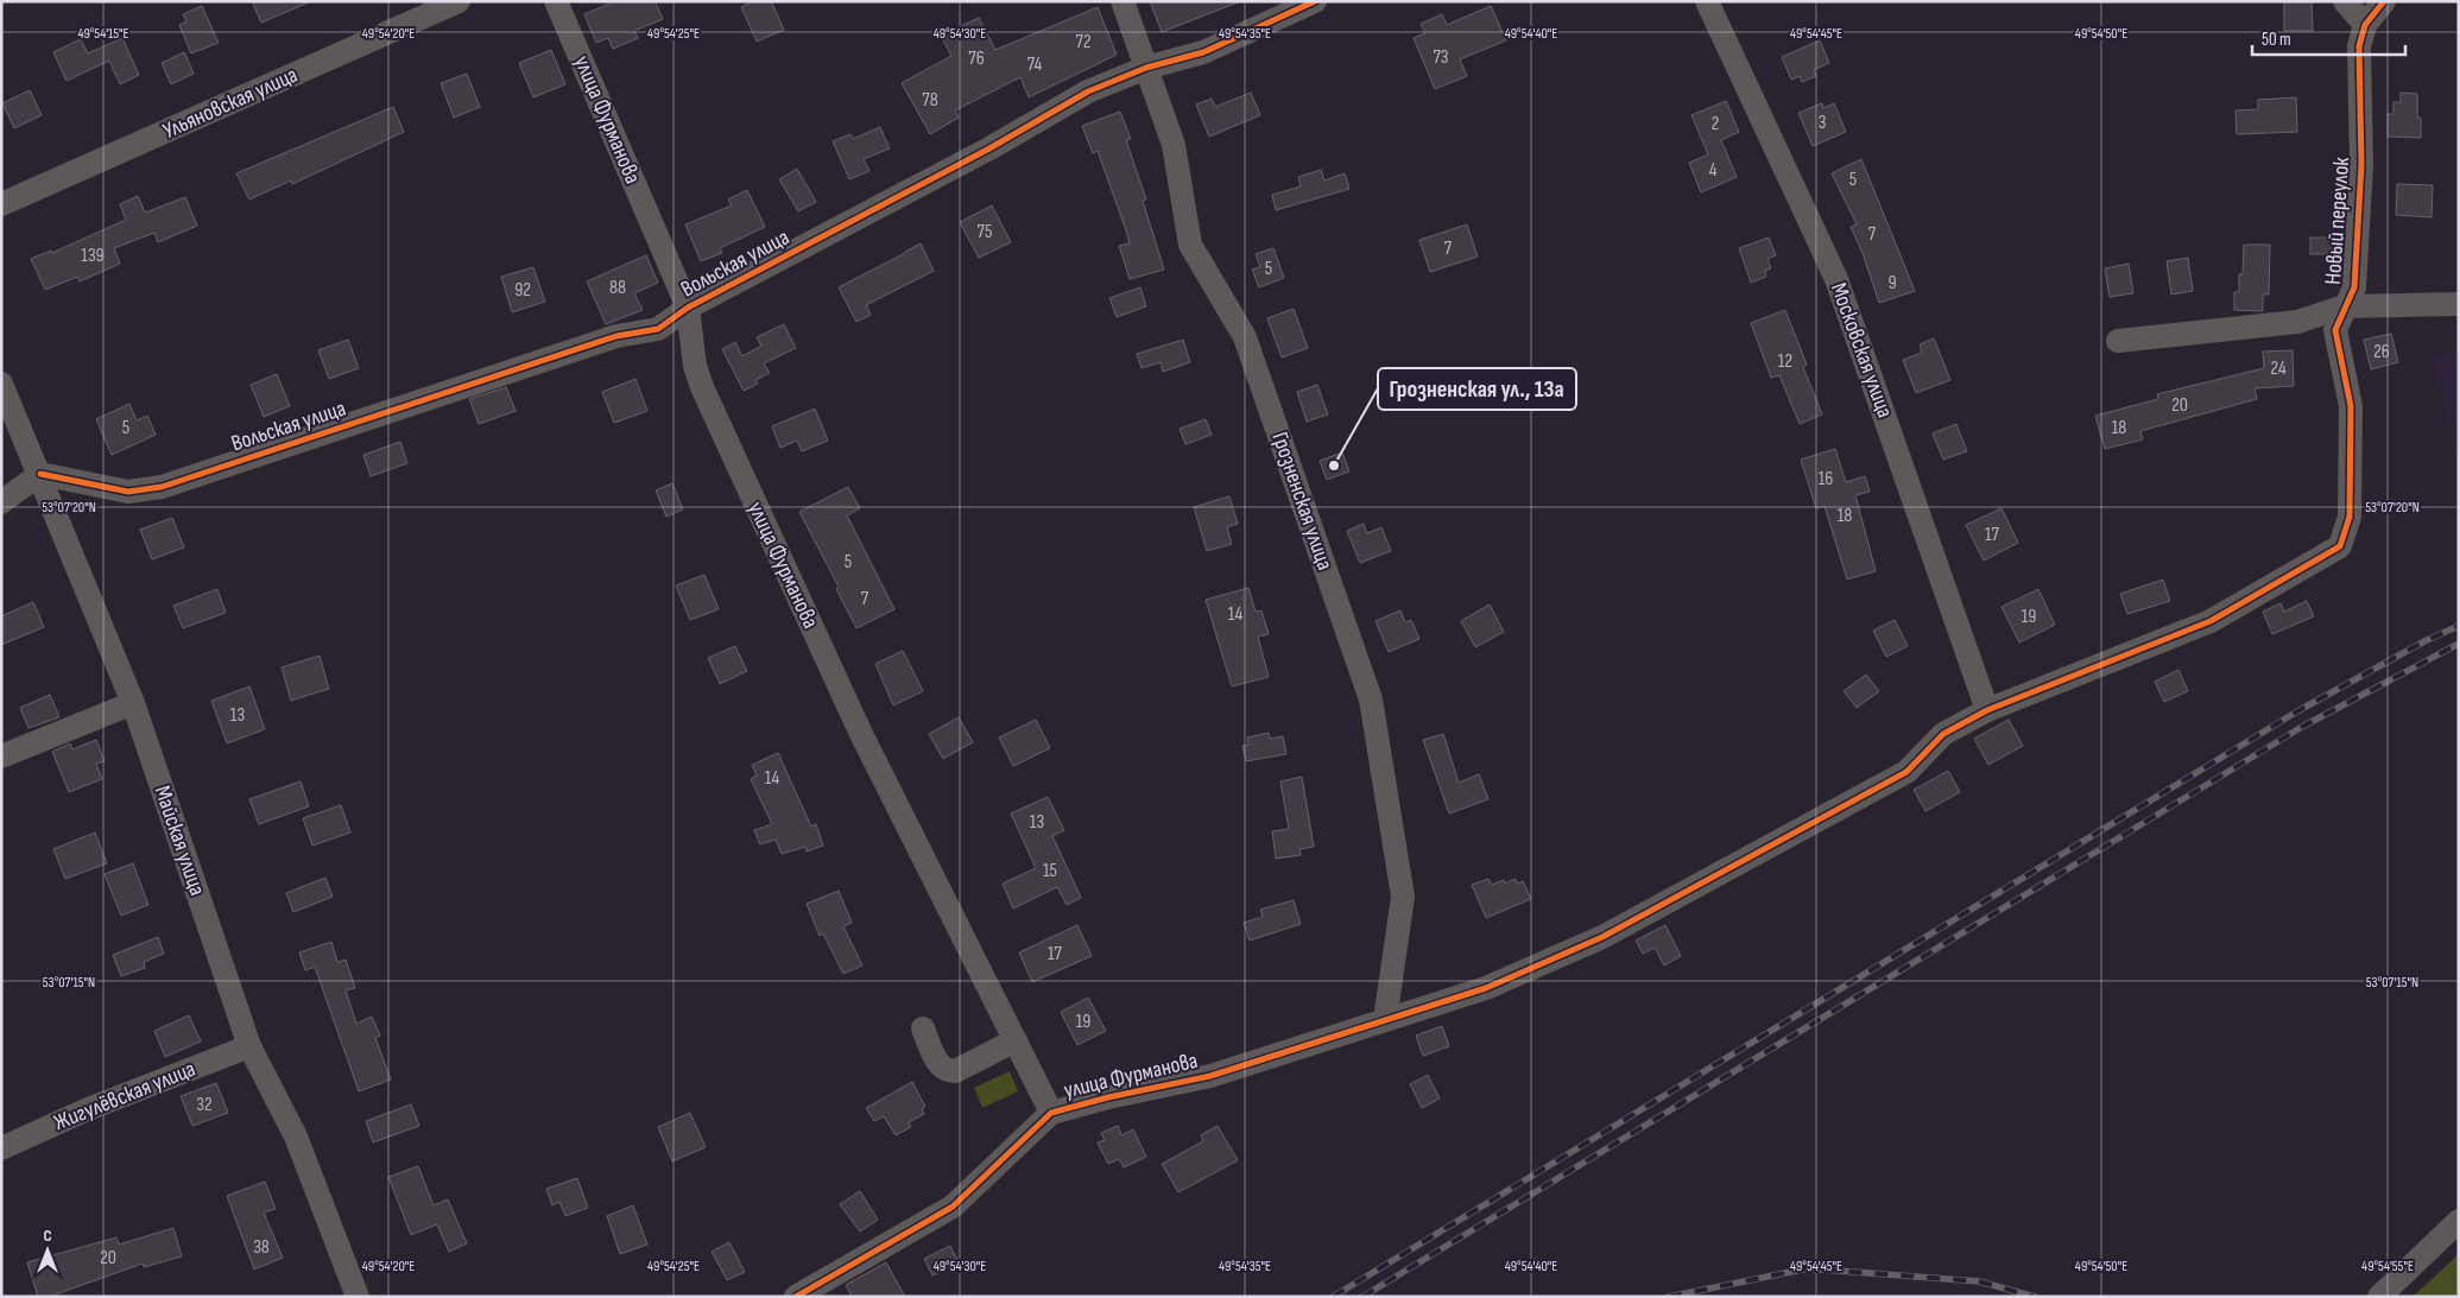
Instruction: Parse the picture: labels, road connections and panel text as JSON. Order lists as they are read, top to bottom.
{
  "streets": {
    "street": [
      "Ульяновская улица",
      "улица Фурманова",
      "Новый переулок",
      "Вольская улица",
      "Московская улица",
      "Грозненская улица",
      "Майская улица",
      "Жигулёвская улица"
    ]
  },
  "crossings": [
    ["улица Фурманова", "Новый переулок"],
    ["улица Фурманова", "Вольская улица"],
    ["улица Фурманова", "Московская улица"],
    ["улица Фурманова", "Грозненская улица"],
    ["Новый переулок", "Московская улица"],
    ["Вольская улица", "Грозненская улица"],
    ["Вольская улица", "Майская улица"],
    ["Майская улица", "Жигулёвская улица"]
  ],
  "places": ["Грозненская ул., 13а"],
  "house_numbers": [
    "72",
    "73",
    "76",
    "74",
    "78",
    "3",
    "2",
    "4",
    "5",
    "75",
    "7",
    "7",
    "139",
    "5",
    "9",
    "88",
    "92",
    "26",
    "12",
    "24",
    "20",
    "5",
    "18",
    "16",
    "18",
    "17",
    "5",
    "7",
    "14",
    "19",
    "13",
    "14",
    "13",
    "15",
    "17",
    "19",
    "32",
    "38",
    "20"
  ],
  "scale_bar": "50 m",
  "north": "top",
  "coordinates": [
    "49°54'15\"E",
    "49°54'20\"E",
    "49°54'25\"E",
    "49°54'30\"E",
    "49°54'35\"E",
    "49°54'40\"E",
    "49°54'45\"E",
    "49°54'50\"E",
    "53°07'20\"N",
    "53°07'15\"N",
    "49°54'55\"E"
  ]
}
